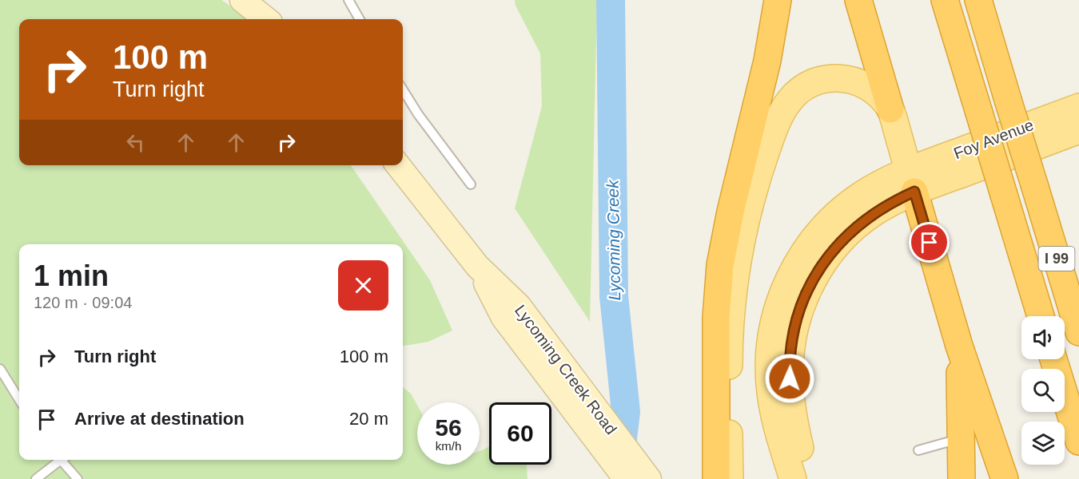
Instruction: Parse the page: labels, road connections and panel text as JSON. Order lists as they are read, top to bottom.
{
  "streets": {
    "highway": ["I 99"],
    "main road": ["Foy Avenue", "Lycoming Creek Road"]
  },
  "water": ["Lycoming Creek"],
  "page": {
    "turn": ["100 m", "Turn right"],
    "heading": ["1 min", "120 m · 09:04"],
    "list": [
      {
        "name": "Turn right",
        "value": "100 m"
      },
      {
        "name": "Arrive at destination",
        "value": "20 m"
      }
    ],
    "speed": "56 km/h",
    "limit": "60"
  }
}
